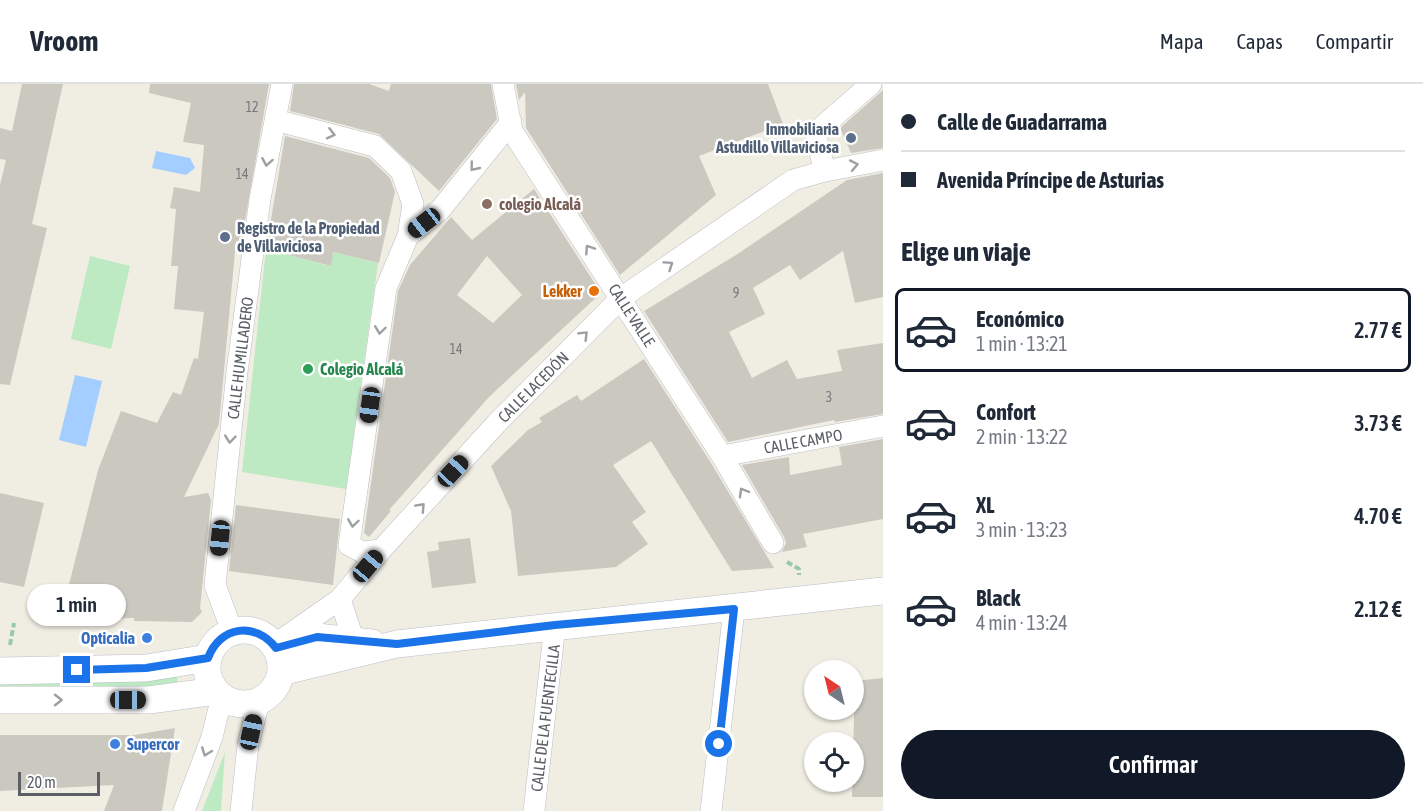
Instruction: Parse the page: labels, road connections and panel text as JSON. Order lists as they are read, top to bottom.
{
  "streets": {
    "street": [
      "CALLE VALLE",
      "CALLE HUMILLADERO",
      "CALLE LACEDÓN",
      "CALLE CAMPO",
      "CALLE DE LA FUENTECILLA"
    ]
  },
  "crossings": [
    ["CALLE VALLE", "CALLE LACEDÓN"],
    ["CALLE VALLE", "CALLE CAMPO"],
    ["CALLE HUMILLADERO", "CALLE LACEDÓN"]
  ],
  "one_way": ["CALLE VALLE", "CALLE LACEDÓN"],
  "places": [
    "Inmobiliaria Astudillo Villaviciosa",
    "colegio Alcalá",
    "Registro de la Propiedad de Villaviciosa",
    "Lekker",
    "Colegio Alcalá",
    "Opticalia",
    "Supercor"
  ],
  "house_numbers": [
    "12",
    "14",
    "9",
    "14",
    "3"
  ],
  "scale_bar": "20 m",
  "north": "top left",
  "page": {
    "header": "Vroom",
    "nav": ["Mapa", "Capas", "Compartir"],
    "banner": ["Calle de Guadarrama", "Avenida Príncipe de Asturias"],
    "heading": "Elige un viaje",
    "list": [
      {
        "name": "Económico",
        "note": "1 min · 13:21",
        "value": "2.77 €"
      },
      {
        "name": "Confort",
        "note": "2 min · 13:22",
        "value": "3.73 €"
      },
      {
        "name": "XL",
        "note": "3 min · 13:23",
        "value": "4.70 €"
      },
      {
        "name": "Black",
        "note": "4 min · 13:24",
        "value": "2.12 €"
      }
    ],
    "bubble": "1 min",
    "buttons": "Confirmar",
    "scale": "20 m"
  }
}
